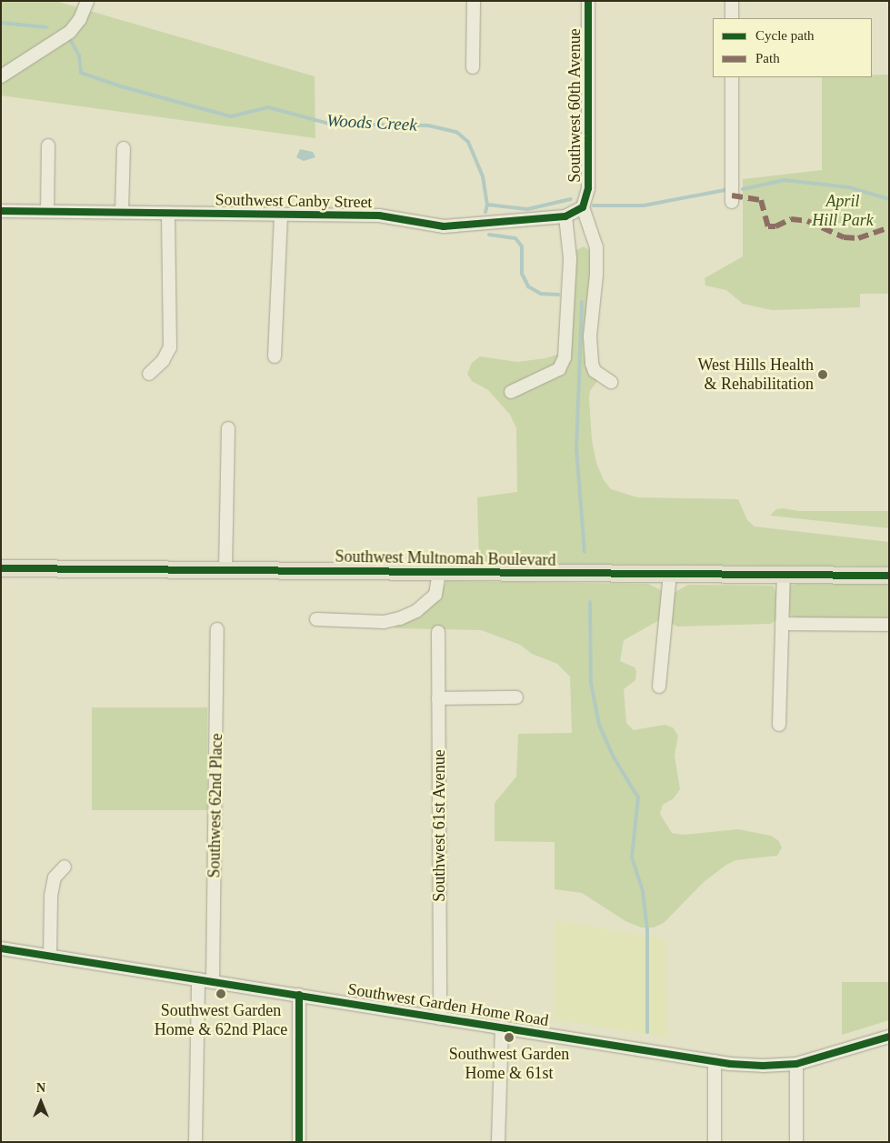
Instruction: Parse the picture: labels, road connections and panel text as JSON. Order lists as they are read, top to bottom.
{
  "streets": {
    "main road": ["Southwest Multnomah Boulevard"],
    "street": [
      "Southwest 60th Avenue",
      "Southwest Canby Street",
      "Southwest 62nd Place",
      "Southwest 61st Avenue",
      "Southwest Garden Home Road"
    ]
  },
  "crossings": [
    ["Southwest 60th Avenue", "Southwest Canby Street"],
    ["Southwest 62nd Place", "Southwest Garden Home Road"],
    ["Southwest 61st Avenue", "Southwest Garden Home Road"]
  ],
  "water": ["Woods Creek"],
  "parks": ["April Hill Park"],
  "places": ["West Hills Health & Rehabilitation", "Southwest Garden Home & 62nd Place", "Southwest Garden Home & 61st"],
  "legend": ["Cycle path", "Path"],
  "north": "top"
}
